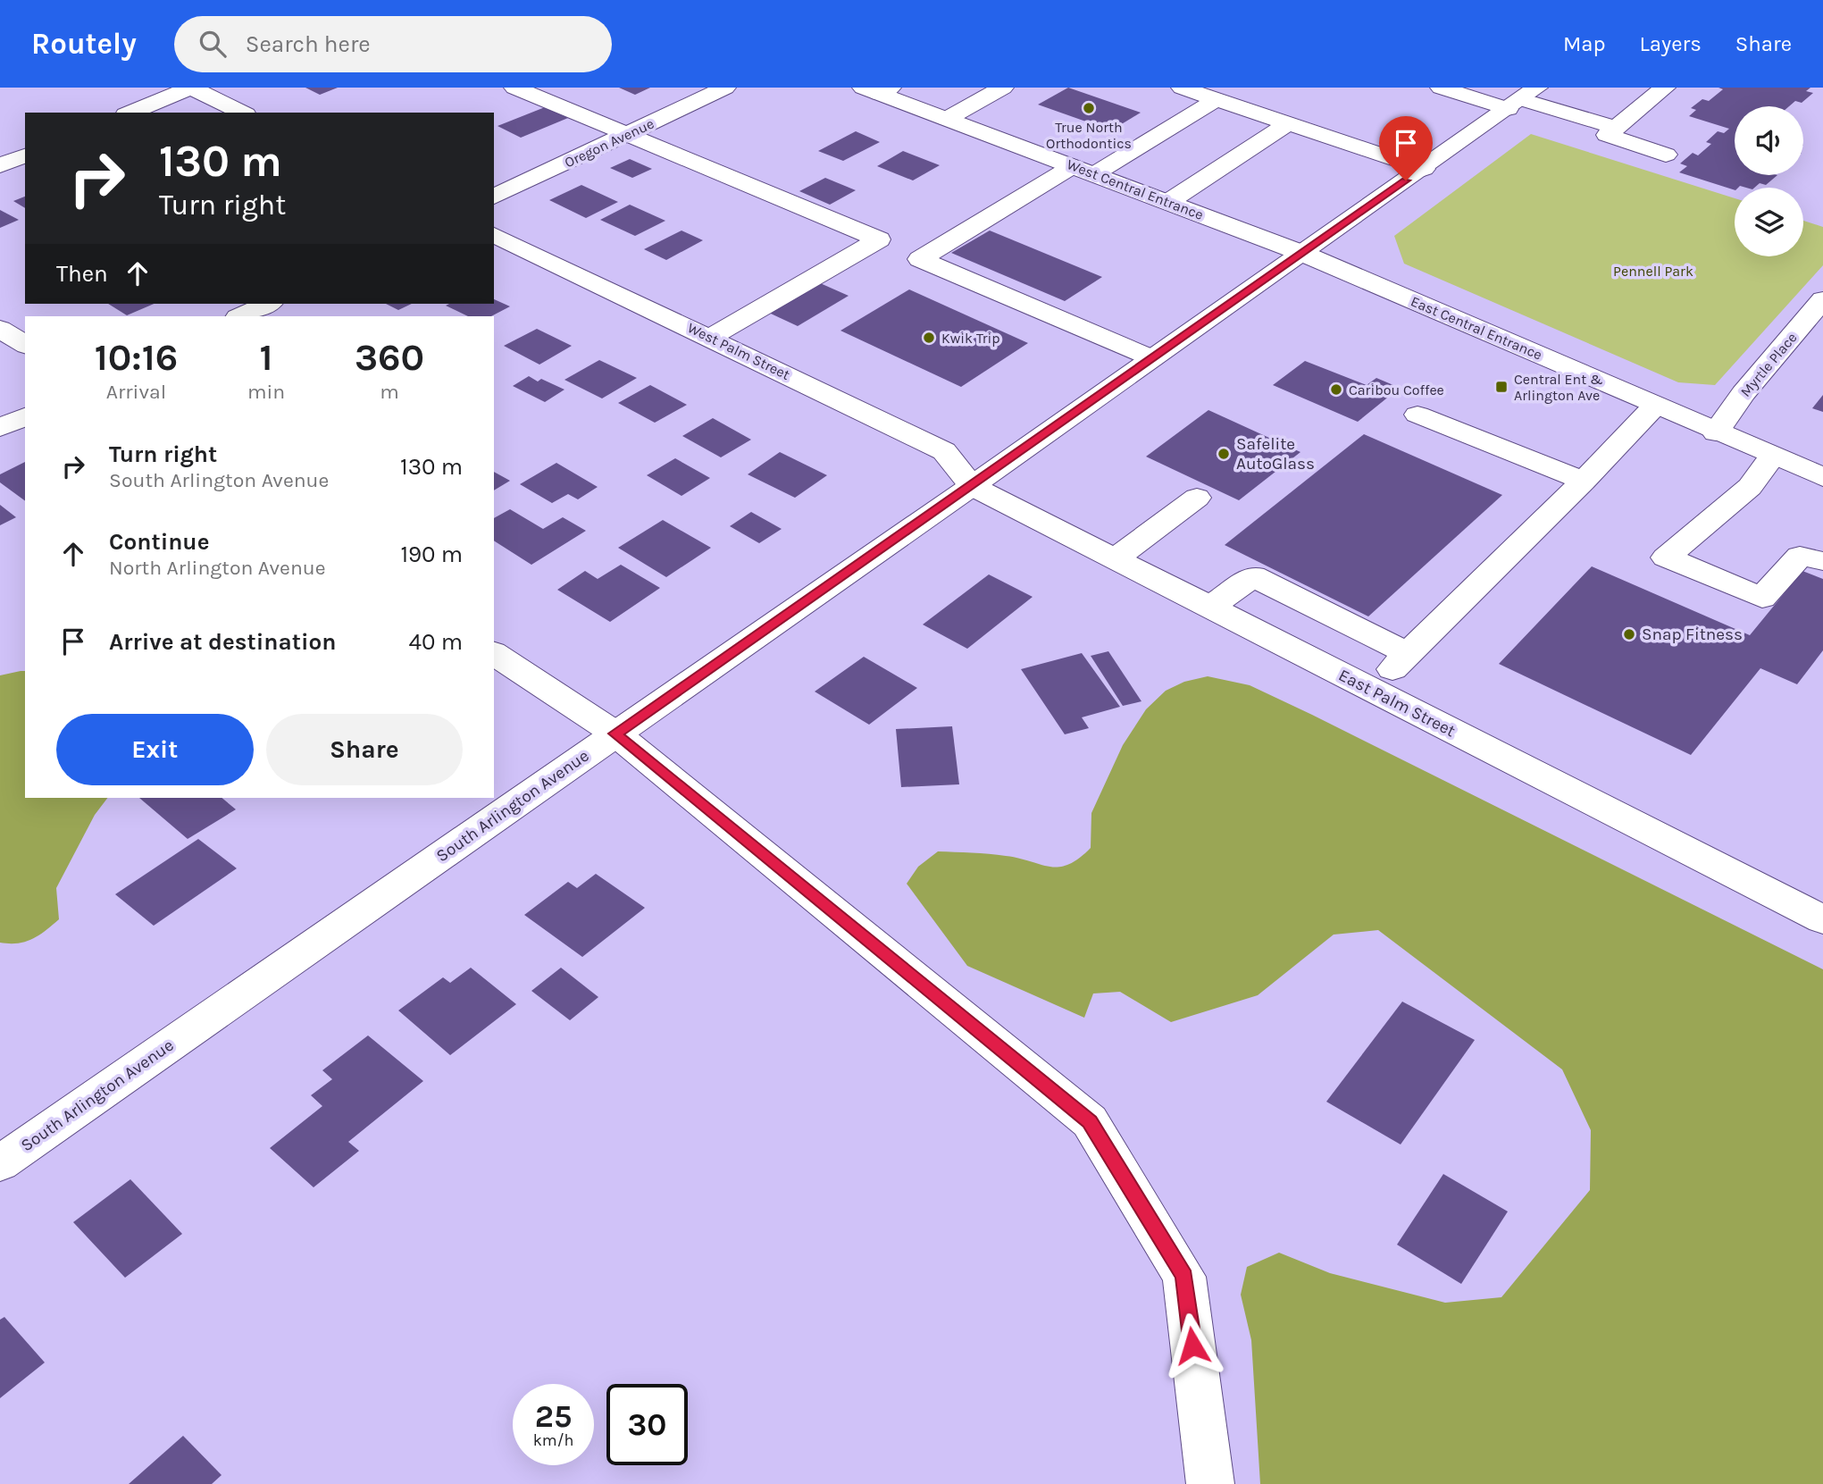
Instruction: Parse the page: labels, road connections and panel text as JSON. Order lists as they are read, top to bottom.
{
  "streets": {
    "main road": [
      "Oregon Avenue",
      "West Central Entrance",
      "East Central Entrance",
      "West Palm Street",
      "Myrtle Place",
      "East Palm Street",
      "South Arlington Avenue"
    ]
  },
  "crossings": [
    ["West Central Entrance", "East Central Entrance"],
    ["West Central Entrance", "South Arlington Avenue"],
    ["East Central Entrance", "Myrtle Place"],
    ["East Central Entrance", "South Arlington Avenue"],
    ["West Palm Street", "East Palm Street"],
    ["West Palm Street", "South Arlington Avenue"],
    ["East Palm Street", "South Arlington Avenue"]
  ],
  "parks": ["Pennell Park"],
  "places": {
    "other": [
      "True North Orthodontics",
      "Kwik Trip",
      "Caribou Coffee",
      "Safelite AutoGlass",
      "Snap Fitness"
    ],
    "transit": ["Central Ent & Arlington Ave"]
  },
  "page": {
    "header": "Routely",
    "search": "Search here",
    "nav": ["Map", "Layers", "Share"],
    "turn": ["130 m", "Turn right"],
    "then": "Then",
    "eta": [
      "10:16",
      "Arrival",
      "1",
      "min",
      "360",
      "m"
    ],
    "list": [
      {
        "name": "Turn right",
        "note": "South Arlington Avenue",
        "value": "130 m"
      },
      {
        "name": "Continue",
        "note": "North Arlington Avenue",
        "value": "190 m"
      },
      {
        "name": "Arrive at destination",
        "value": "40 m"
      }
    ],
    "buttons": ["Exit", "Share"],
    "speed": "25 km/h",
    "limit": "30"
  }
}
